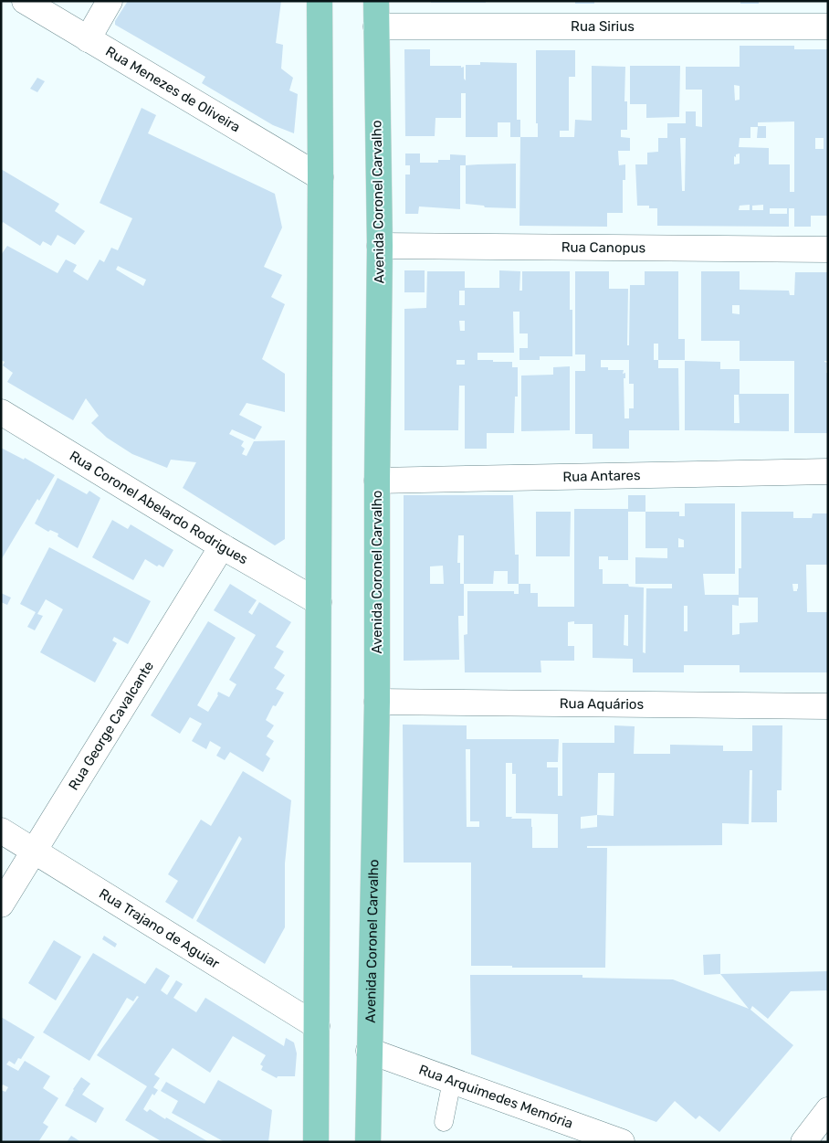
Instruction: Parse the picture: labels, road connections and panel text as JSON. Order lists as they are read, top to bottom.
{
  "streets": {
    "main road": ["Avenida Coronel Carvalho"],
    "street": [
      "Rua Sirius",
      "Rua Menezes de Oliveira",
      "Rua Canopus",
      "Rua Antares",
      "Rua Coronel Abelardo Rodrigues",
      "Rua Aquários",
      "Rua George Cavalcante",
      "Rua Trajano de Aguiar",
      "Rua Arquimedes Memória"
    ]
  },
  "crossings": [
    ["Rua Sirius", "Avenida Coronel Carvalho"],
    ["Avenida Coronel Carvalho", "Rua Canopus"],
    ["Avenida Coronel Carvalho", "Rua Antares"],
    ["Avenida Coronel Carvalho", "Rua Aquários"],
    ["Avenida Coronel Carvalho", "Rua Arquimedes Memória"],
    ["Rua Coronel Abelardo Rodrigues", "Rua George Cavalcante"],
    ["Rua George Cavalcante", "Rua Trajano de Aguiar"]
  ]
}
